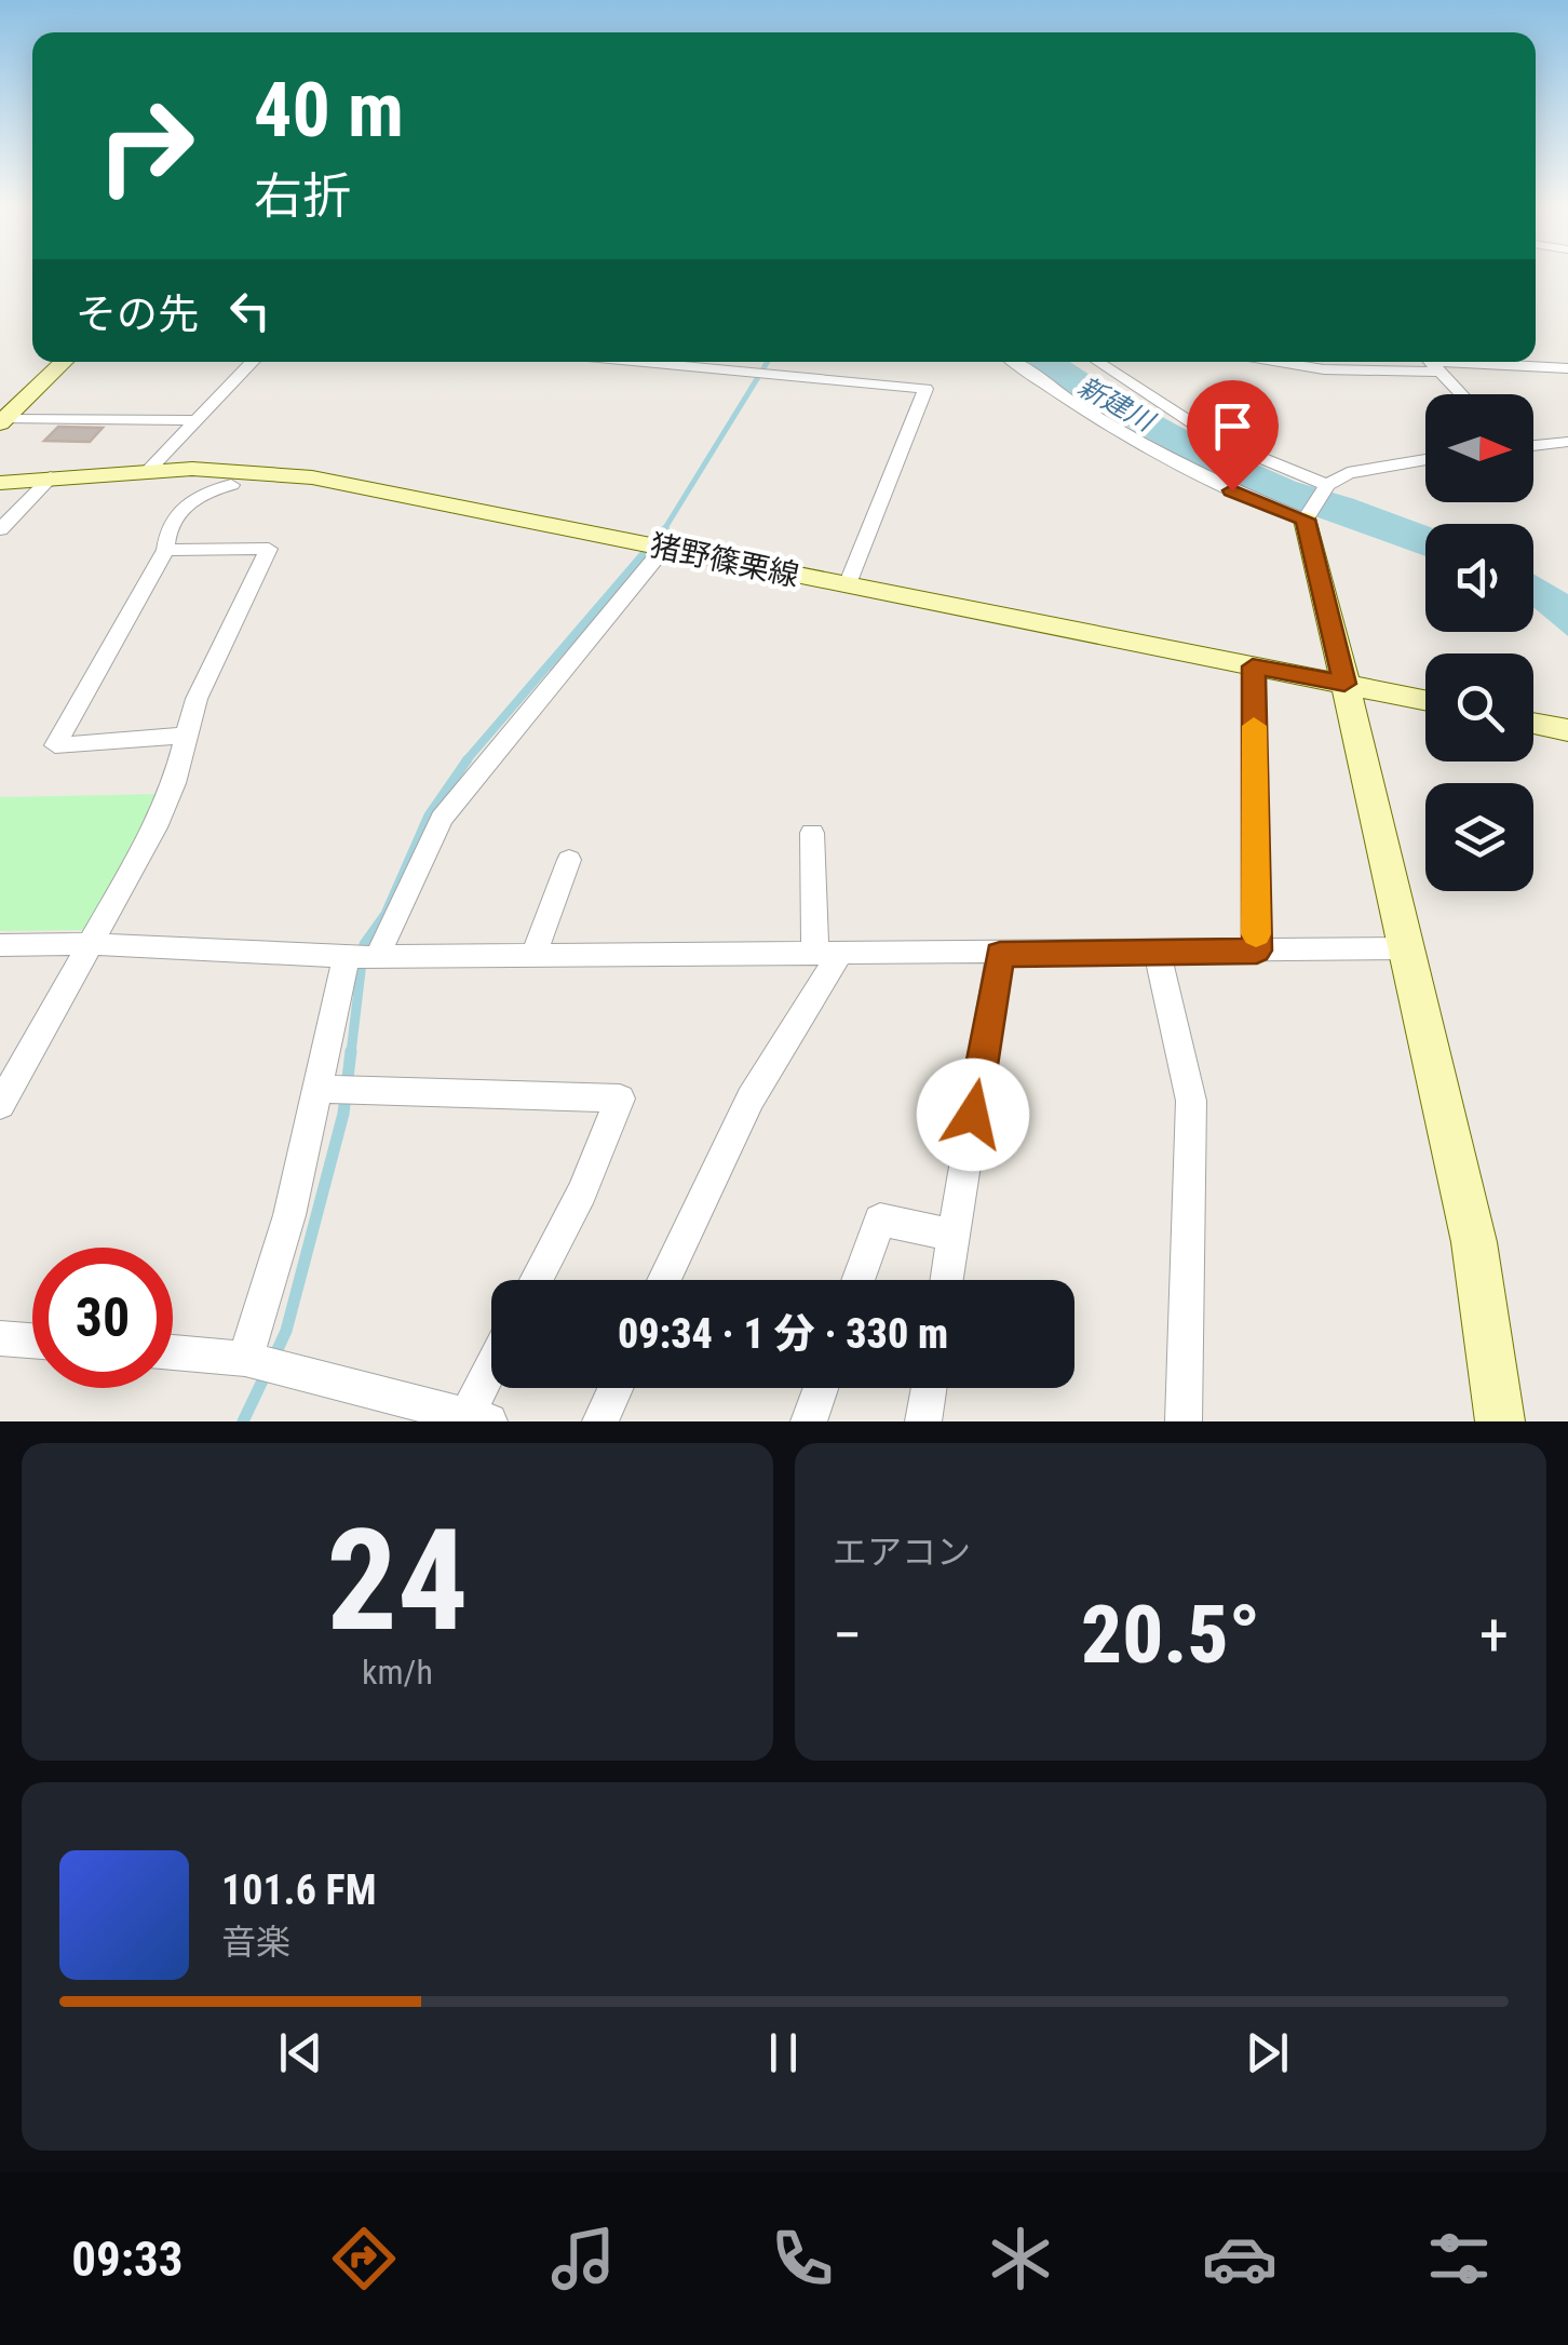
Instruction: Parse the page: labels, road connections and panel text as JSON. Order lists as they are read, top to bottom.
{
  "streets": {
    "main road": ["猪野篠栗線"]
  },
  "water": ["新建川"],
  "north": "right",
  "page": {
    "turn": ["40 m", "右折"],
    "then": "その先",
    "limit": "30",
    "trip": "09:34 · 1 分 · 330 m",
    "tile": [
      ["24", "km/h"],
      "エアコン"
    ],
    "heat": ["−", "20.5°", "+"],
    "song": ["101.6 FM", "音楽"],
    "tabs": "09:33"
  }
}
